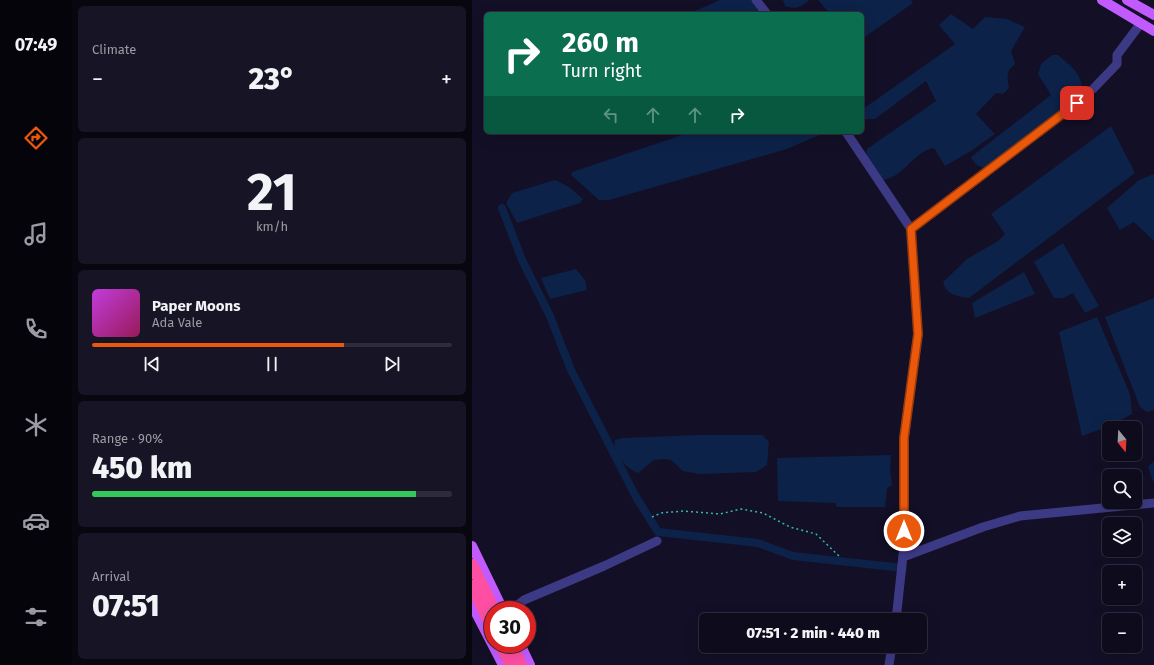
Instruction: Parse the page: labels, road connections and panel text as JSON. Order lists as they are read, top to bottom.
{
  "north": "bottom",
  "page": {
    "tabs": "07:49",
    "tile": [
      "Climate",
      ["21", "km/h"],
      ["Range · 90%", "450 km"],
      ["Arrival", "07:51"]
    ],
    "turn": ["260 m", "Turn right"],
    "heat": ["−", "23°", "+"],
    "song": ["Paper Moons", "Ada Vale"],
    "map_buttons": ["+", "−"],
    "limit": "30",
    "trip": "07:51 · 2 min · 440 m"
  }
}
